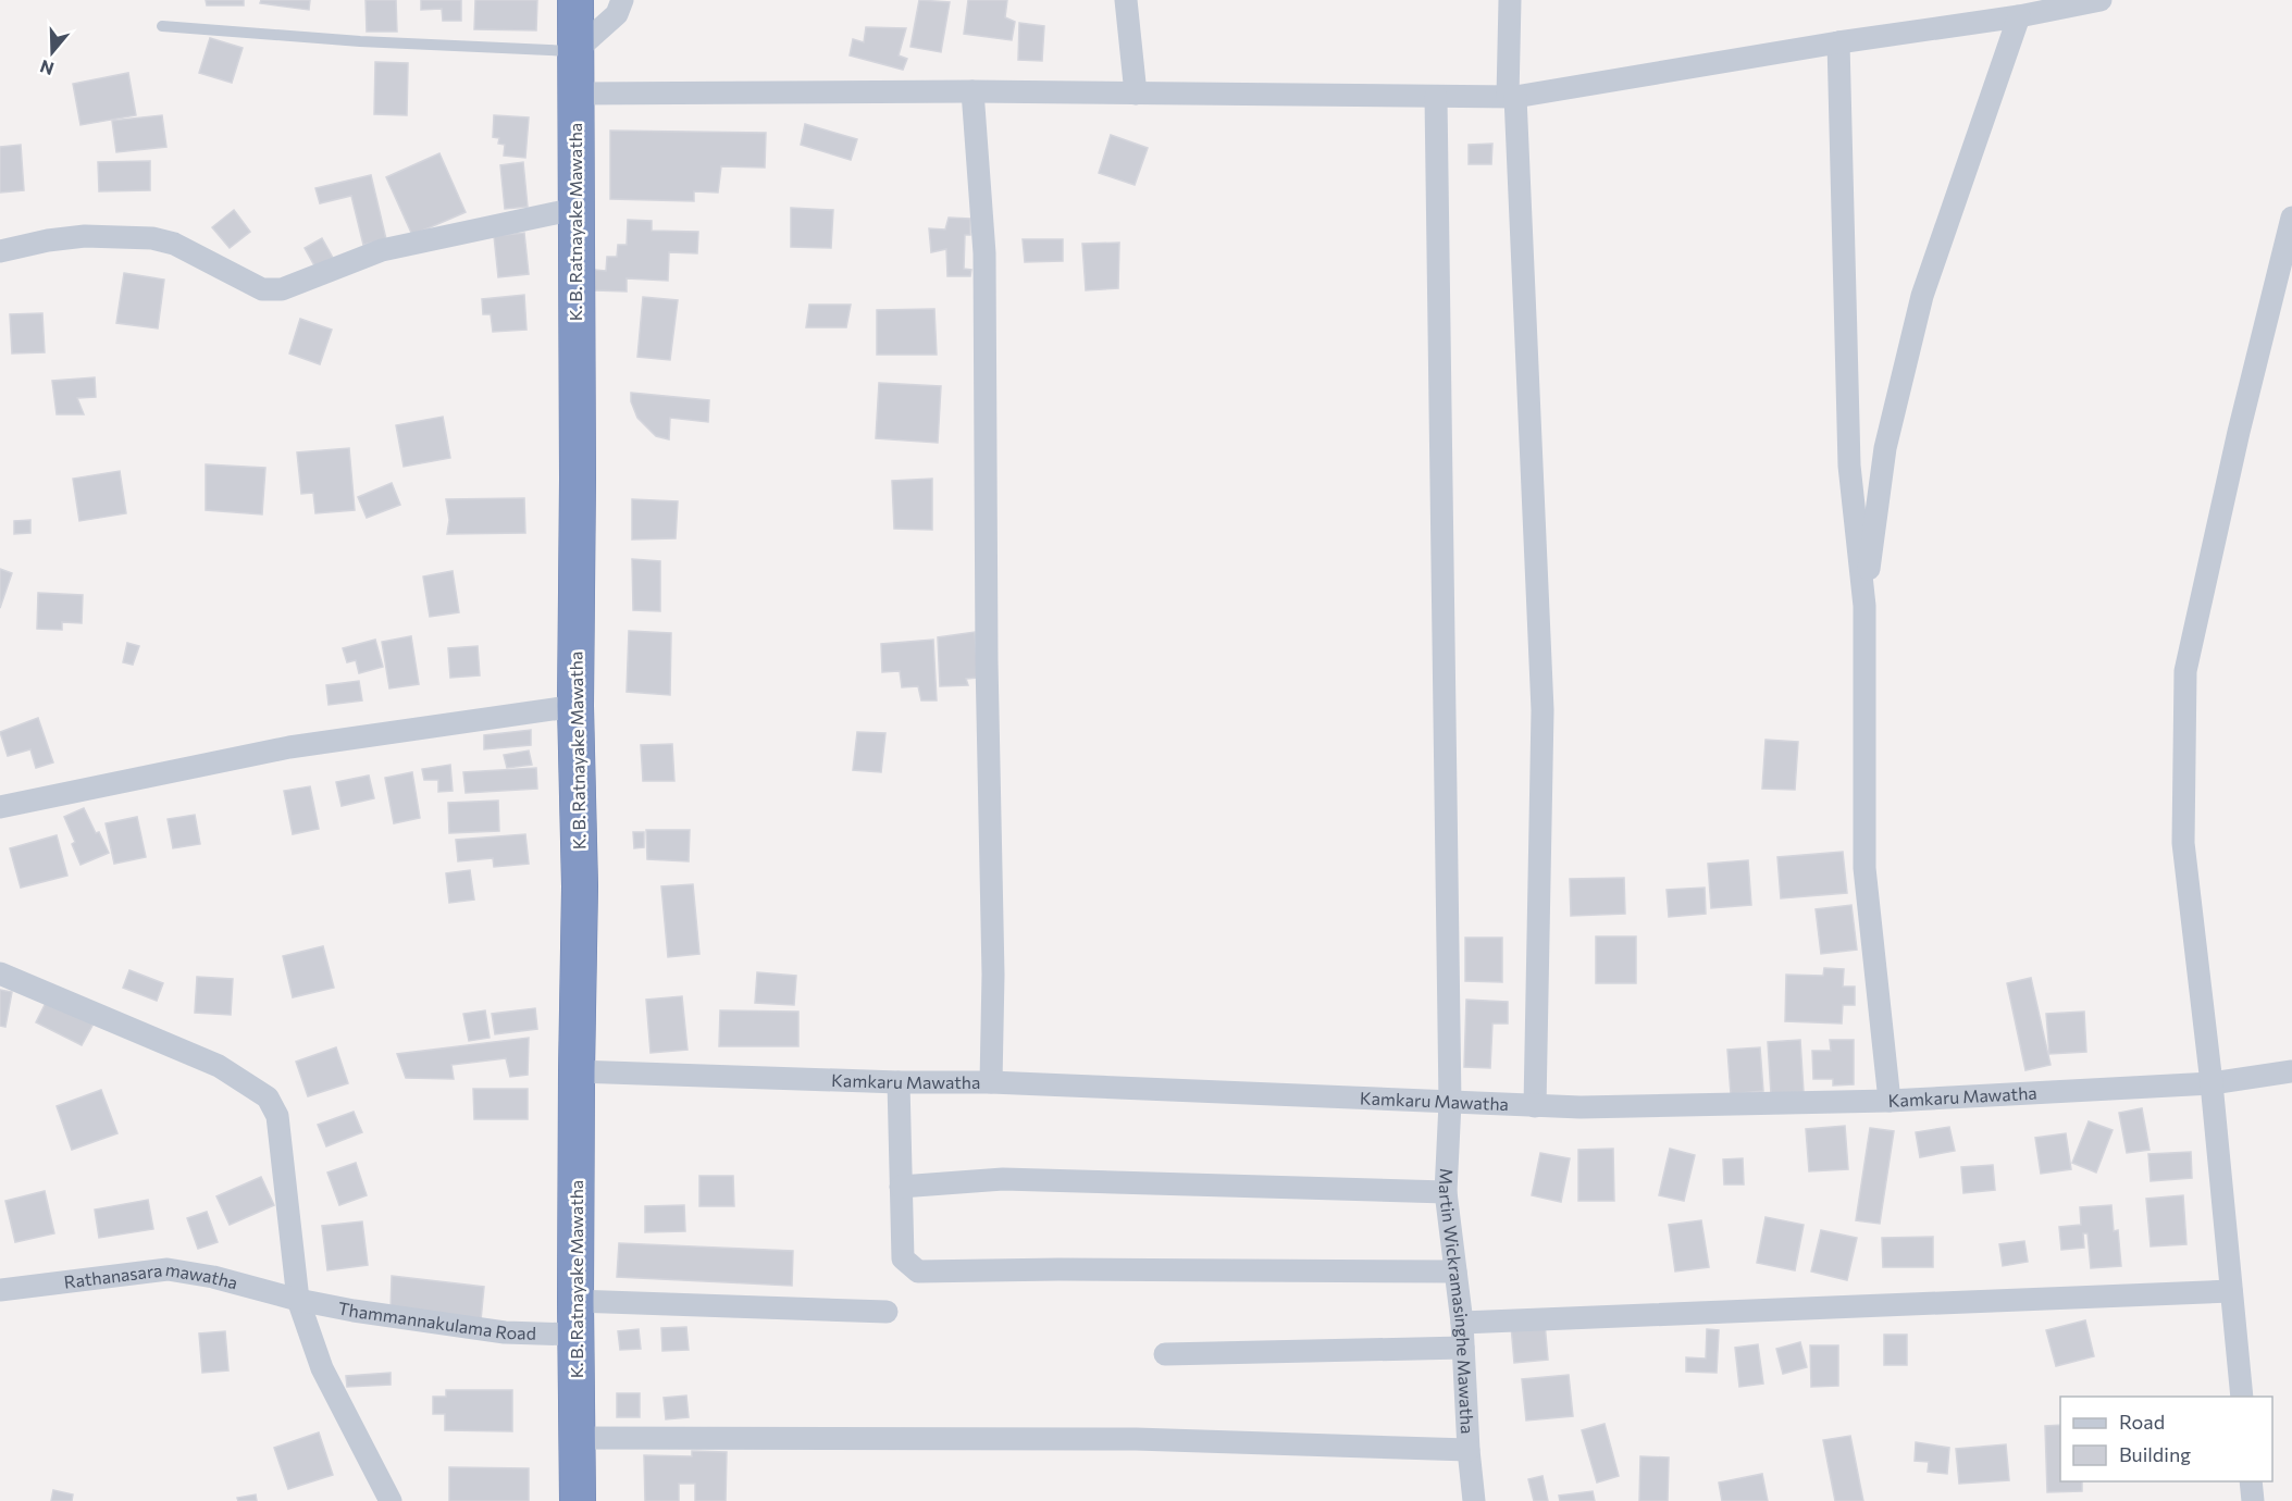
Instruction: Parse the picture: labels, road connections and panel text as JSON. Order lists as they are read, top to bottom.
{
  "streets": {
    "highway": ["K. B. Ratnayake Mawatha"],
    "street": [
      "Kamkaru Mawatha",
      "Rathanasara mawatha",
      "Martin Wickramasinghe Mawatha",
      "Thammannakulama Road"
    ]
  },
  "crossings": [
    ["K. B. Ratnayake Mawatha", "Kamkaru Mawatha"],
    ["K. B. Ratnayake Mawatha", "Thammannakulama Road"],
    ["Kamkaru Mawatha", "Martin Wickramasinghe Mawatha"],
    ["Rathanasara mawatha", "Thammannakulama Road"]
  ],
  "legend": ["Road", "Building"],
  "north": "bottom"
}
